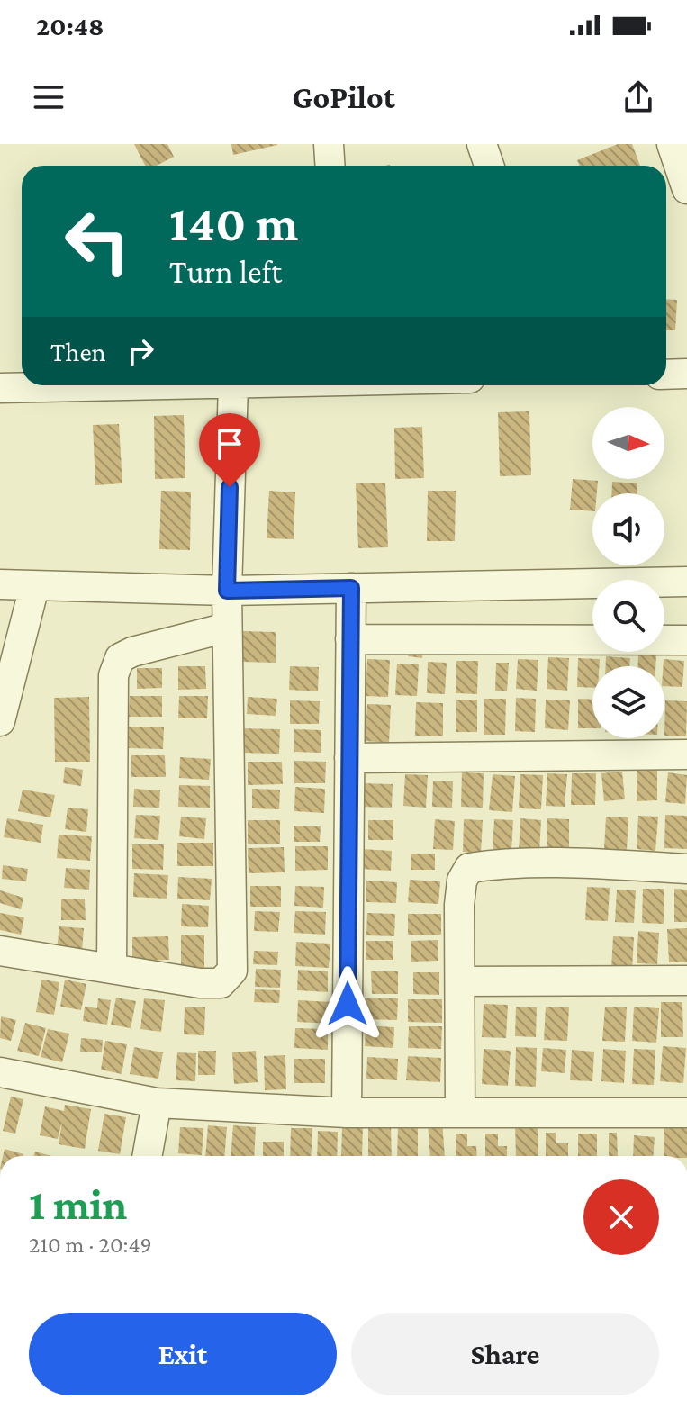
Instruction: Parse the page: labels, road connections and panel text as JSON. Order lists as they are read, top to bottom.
{
  "north": "right",
  "page": {
    "status": "20:48",
    "header": "GoPilot",
    "turn": ["140 m", "Turn left"],
    "then": "Then",
    "heading": ["1 min", "210 m · 20:49"],
    "buttons": ["Exit", "Share"]
  }
}
